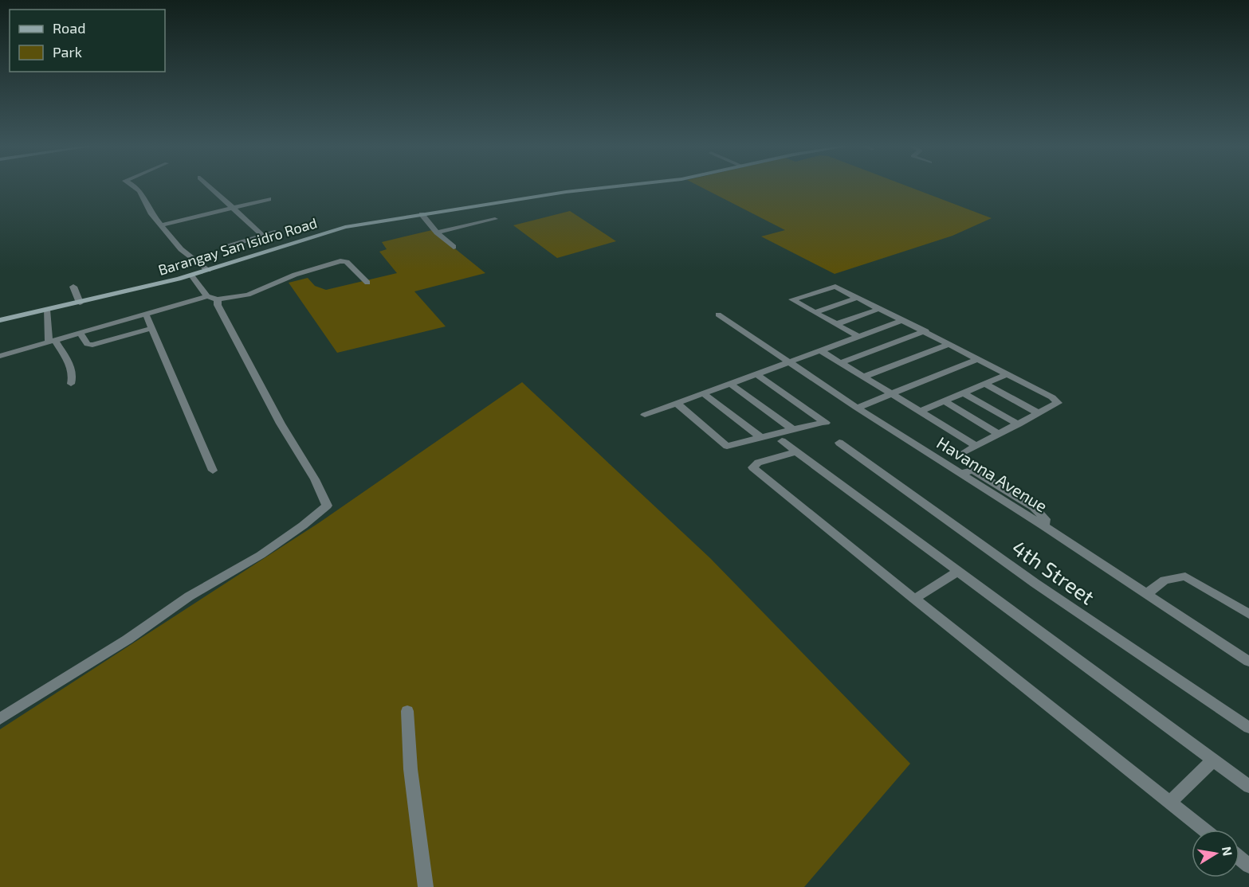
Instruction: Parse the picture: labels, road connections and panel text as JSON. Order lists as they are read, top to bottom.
{
  "streets": {
    "street": ["Barangay San Isidro Road", "Havanna Avenue", "4th Street"]
  },
  "legend": ["Road", "Park"],
  "north": "right"
}
